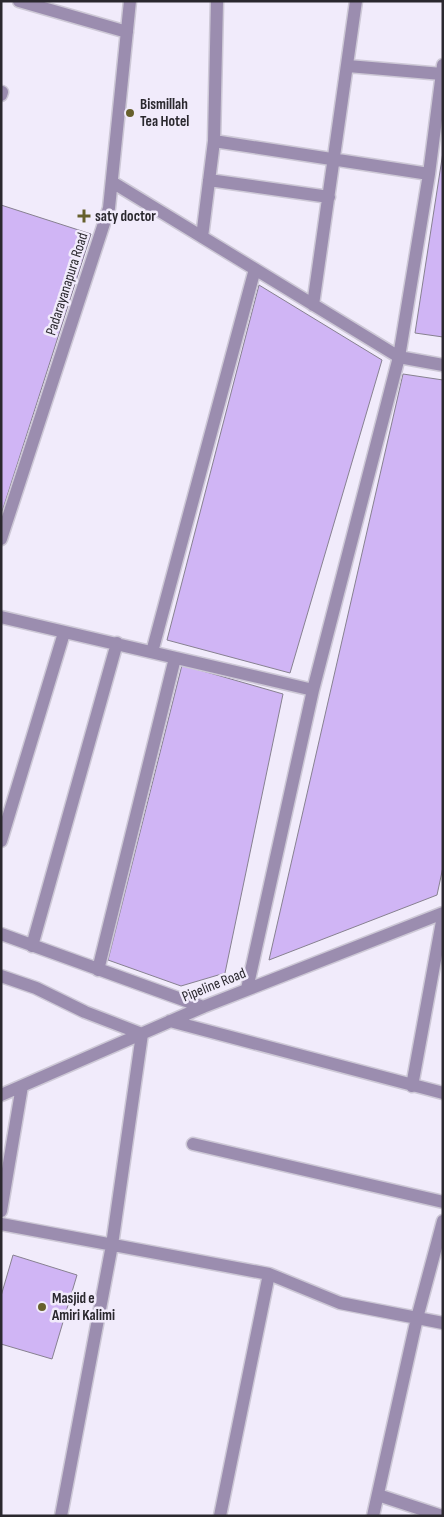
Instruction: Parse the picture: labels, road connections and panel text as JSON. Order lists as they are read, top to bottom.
{
  "streets": {
    "street": ["Padarayanapura Road", "Pipeline Road"]
  },
  "places": {
    "other": ["Bismillah Tea Hotel", "Masjid e Amiri Kalimi"],
    "health": ["saty doctor"]
  }
}
